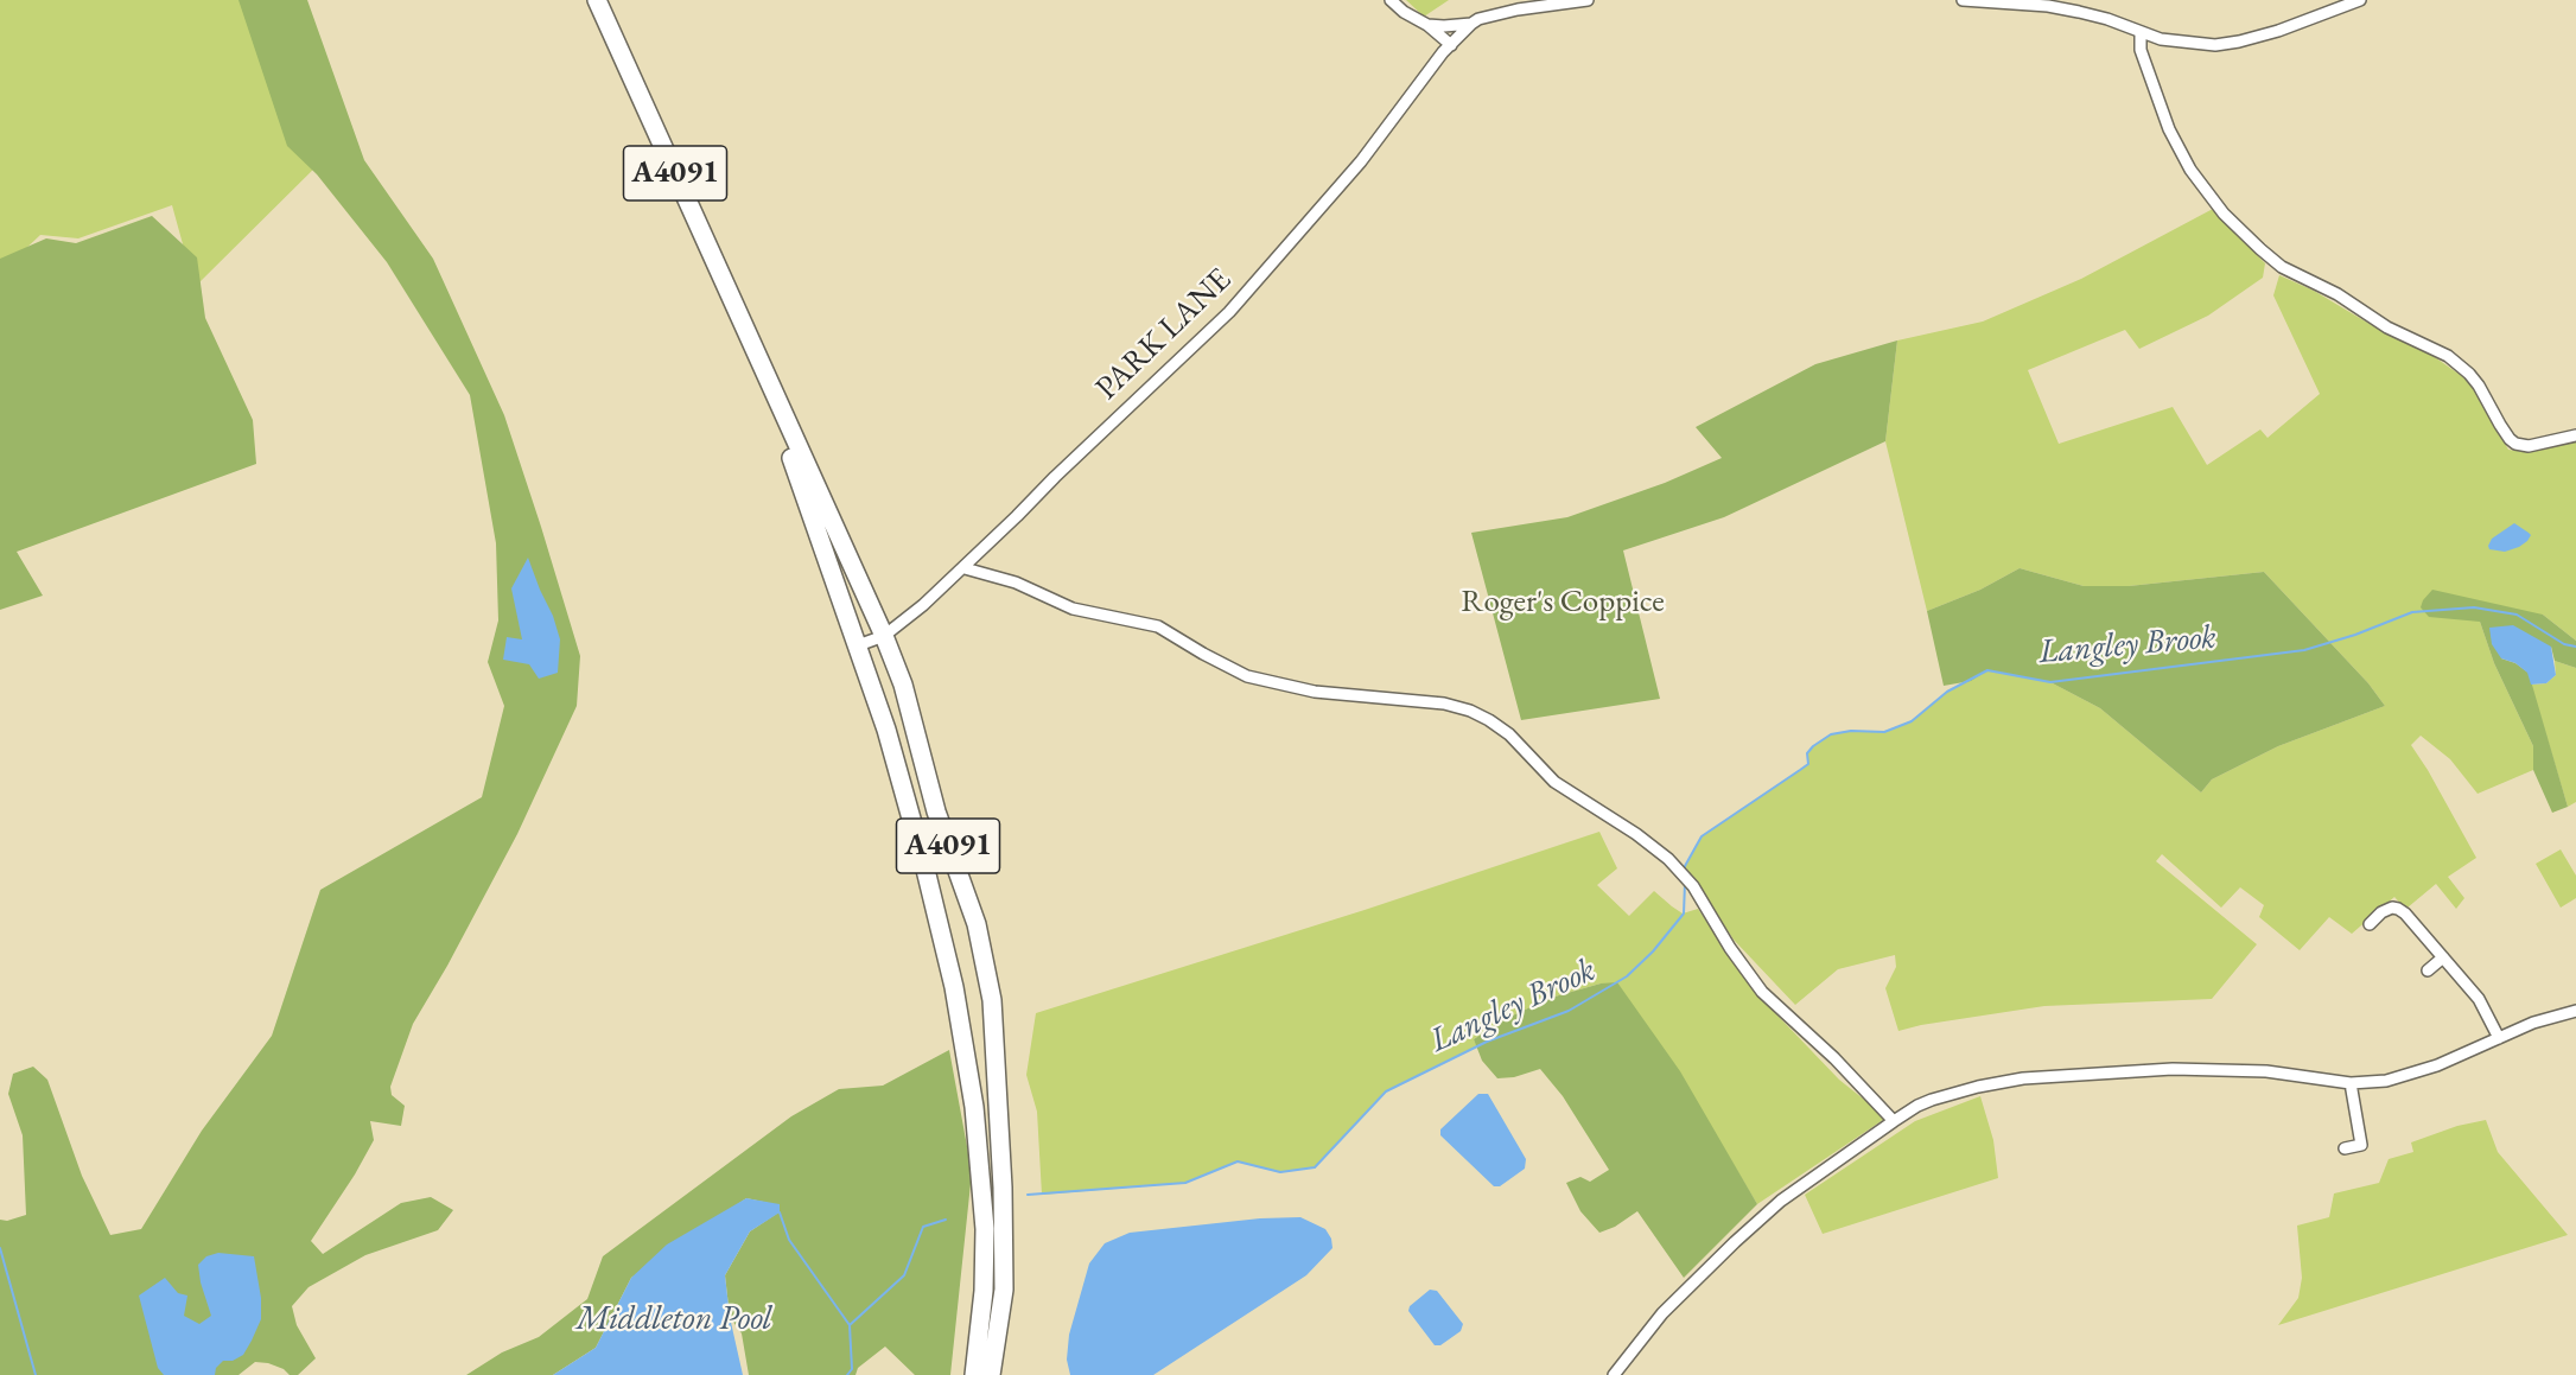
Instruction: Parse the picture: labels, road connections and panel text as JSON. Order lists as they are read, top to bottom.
{
  "streets": {
    "main road": ["A4091"],
    "street": ["PARK LANE"]
  },
  "crossings": [
    ["A4091", "PARK LANE"]
  ],
  "water": ["Langley Brook", "Middleton Pool"],
  "parks": ["Roger's Coppice"]
}
